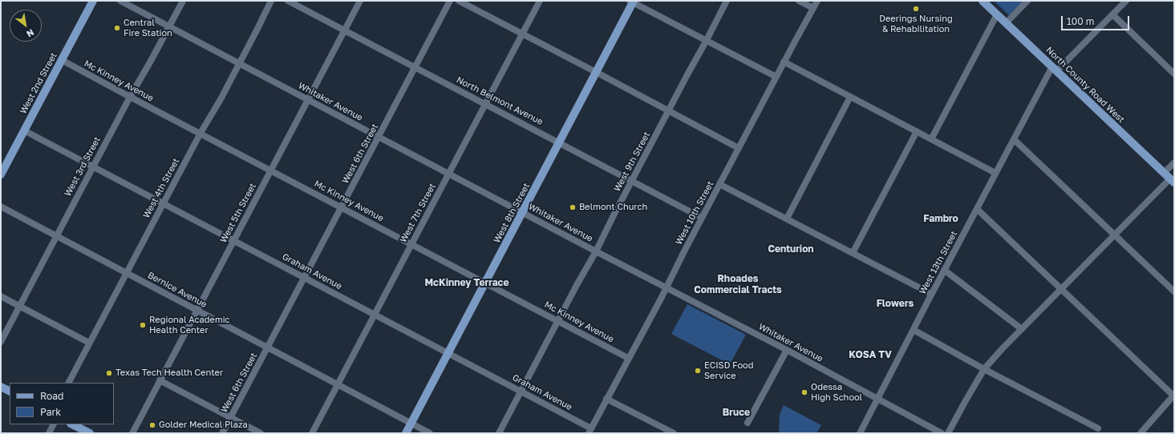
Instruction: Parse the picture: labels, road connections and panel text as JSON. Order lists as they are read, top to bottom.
{
  "streets": {
    "main road": ["West 2nd Street", "North County Road West", "West 8th Street"],
    "street": [
      "Mc Kinney Avenue",
      "North Belmont Avenue",
      "Whitaker Avenue",
      "West 6th Street",
      "West 9th Street",
      "West 3rd Street",
      "West 4th Street",
      "West 5th Street",
      "West 7th Street",
      "West 10th Street",
      "West 13th Street",
      "Graham Avenue",
      "Bernice Avenue"
    ]
  },
  "crossings": [
    ["Mc Kinney Avenue", "West 2nd Street"],
    ["Mc Kinney Avenue", "West 6th Street"],
    ["Mc Kinney Avenue", "West 9th Street"],
    ["Mc Kinney Avenue", "West 3rd Street"],
    ["Mc Kinney Avenue", "West 4th Street"],
    ["Mc Kinney Avenue", "West 5th Street"],
    ["Mc Kinney Avenue", "West 7th Street"],
    ["Mc Kinney Avenue", "West 8th Street"],
    ["Mc Kinney Avenue", "West 10th Street"],
    ["West 2nd Street", "Graham Avenue"],
    ["North County Road West", "West 13th Street"],
    ["North Belmont Avenue", "West 6th Street"],
    ["North Belmont Avenue", "West 9th Street"],
    ["North Belmont Avenue", "West 5th Street"],
    ["North Belmont Avenue", "West 7th Street"],
    ["North Belmont Avenue", "West 8th Street"],
    ["North Belmont Avenue", "West 10th Street"],
    ["Whitaker Avenue", "West 6th Street"],
    ["Whitaker Avenue", "West 9th Street"],
    ["Whitaker Avenue", "West 3rd Street"],
    ["Whitaker Avenue", "West 4th Street"],
    ["Whitaker Avenue", "West 5th Street"],
    ["Whitaker Avenue", "West 7th Street"],
    ["Whitaker Avenue", "West 8th Street"],
    ["Whitaker Avenue", "West 10th Street"],
    ["Whitaker Avenue", "West 13th Street"],
    ["West 6th Street", "Graham Avenue"],
    ["West 6th Street", "Bernice Avenue"],
    ["West 9th Street", "Graham Avenue"],
    ["West 3rd Street", "Graham Avenue"],
    ["West 3rd Street", "Bernice Avenue"],
    ["West 4th Street", "Graham Avenue"],
    ["West 4th Street", "Bernice Avenue"],
    ["West 5th Street", "Graham Avenue"],
    ["West 5th Street", "Bernice Avenue"],
    ["West 7th Street", "Graham Avenue"],
    ["West 7th Street", "Bernice Avenue"],
    ["West 8th Street", "Graham Avenue"],
    ["West 8th Street", "Bernice Avenue"],
    ["West 10th Street", "Graham Avenue"]
  ],
  "districts": [
    "Fambro",
    "Centurion",
    "Rhoades Commercial Tracts",
    "McKinney Terrace",
    "Flowers",
    "KOSA TV",
    "Bruce"
  ],
  "places": [
    "Deerings Nursing & Rehabilitation",
    "Central Fire Station",
    "Belmont Church",
    "Regional Academic Health Center",
    "ECISD Food Service",
    "Texas Tech Health Center",
    "Odessa High School",
    "Golder Medical Plaza"
  ],
  "legend": ["Road", "Park"],
  "scale_bar": "100 m",
  "north": "bottom right"
}
